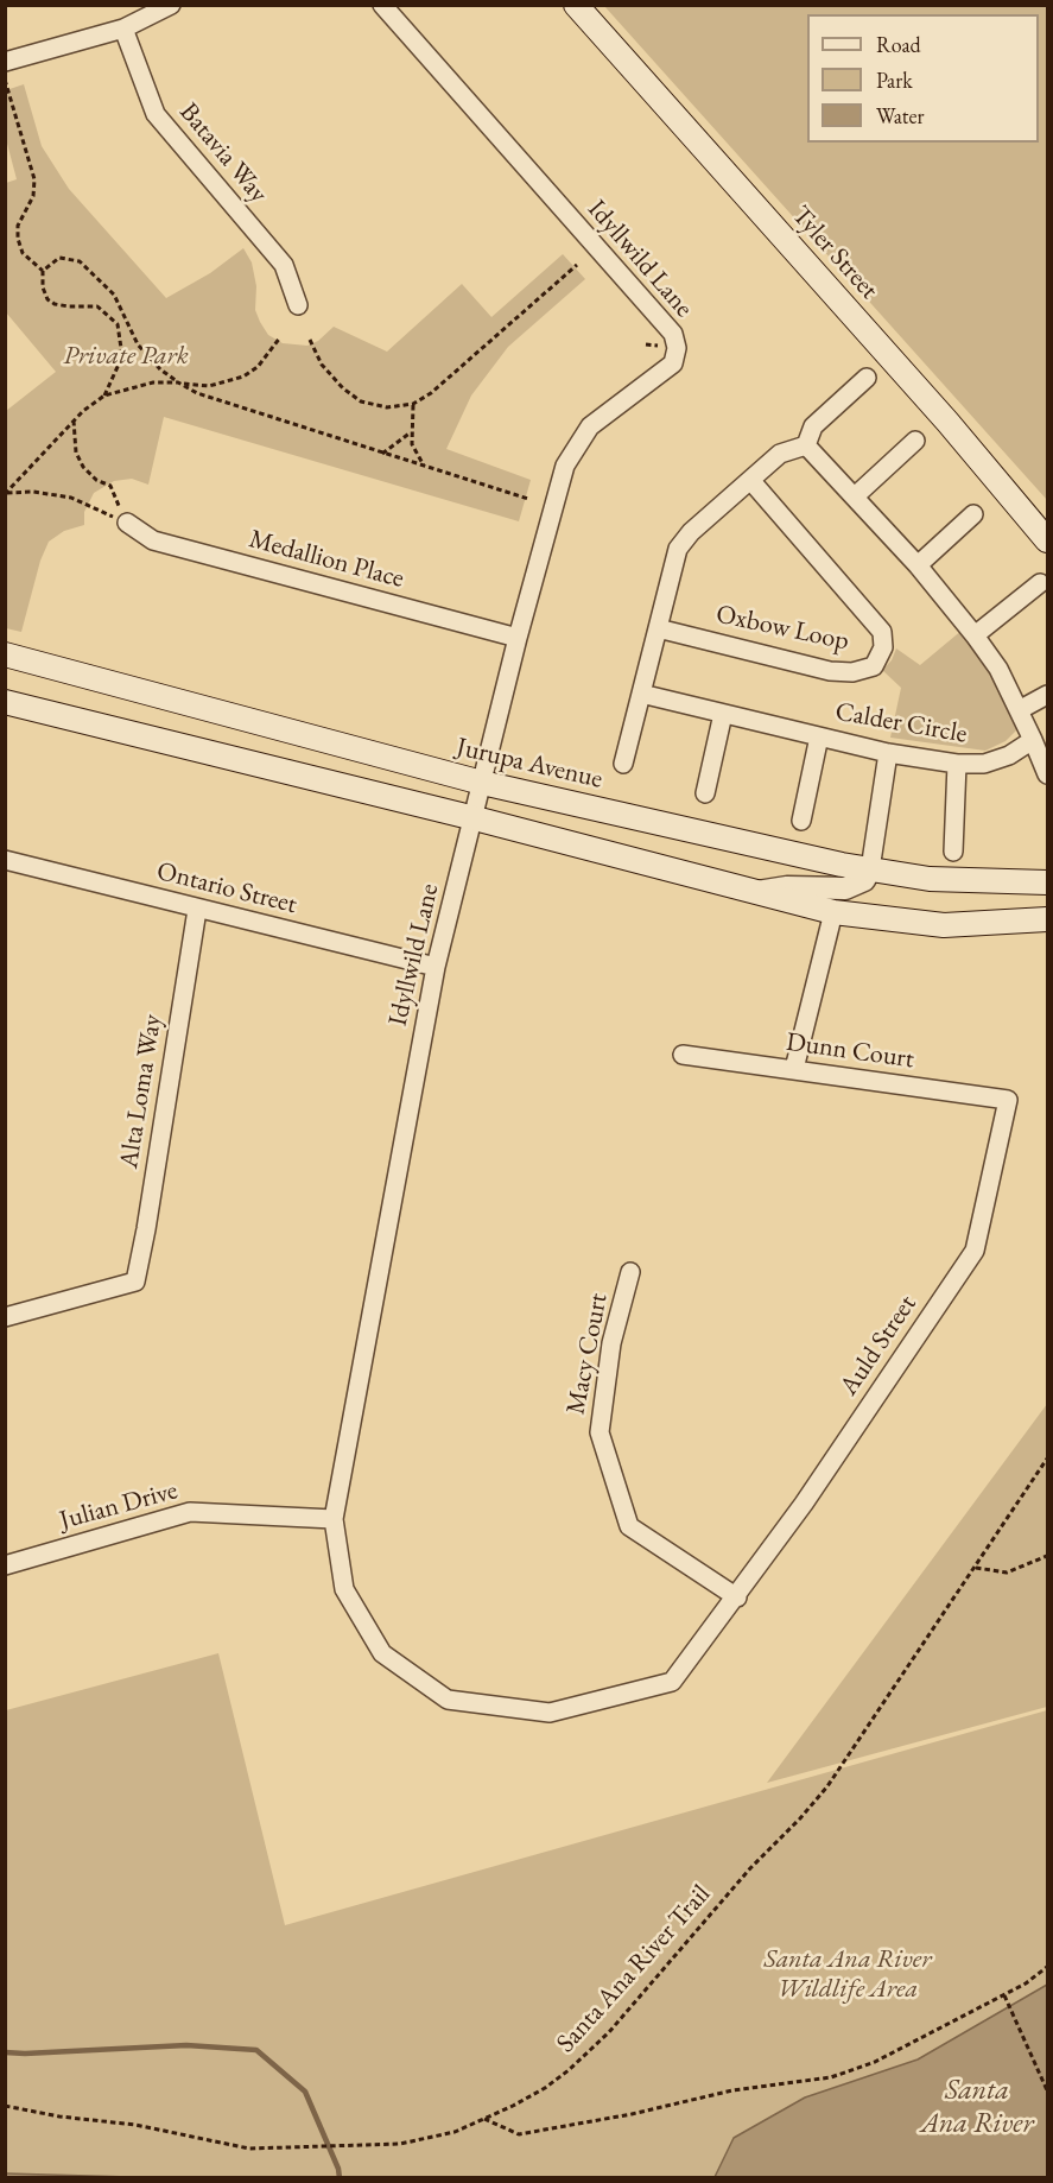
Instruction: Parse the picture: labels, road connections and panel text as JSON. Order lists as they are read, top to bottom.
{
  "streets": {
    "main road": ["Tyler Street", "Jurupa Avenue"],
    "street": [
      "Batavia Way",
      "Idyllwild Lane",
      "Medallion Place",
      "Oxbow Loop",
      "Calder Circle",
      "Ontario Street",
      "Dunn Court",
      "Alta Loma Way",
      "Auld Street",
      "Macy Court",
      "Julian Drive"
    ],
    "path": ["Santa Ana River Trail"]
  },
  "crossings": [
    ["Idyllwild Lane", "Medallion Place"],
    ["Idyllwild Lane", "Jurupa Avenue"],
    ["Idyllwild Lane", "Ontario Street"],
    ["Idyllwild Lane", "Auld Street"],
    ["Idyllwild Lane", "Macy Court"],
    ["Idyllwild Lane", "Julian Drive"],
    ["Ontario Street", "Alta Loma Way"],
    ["Dunn Court", "Auld Street"],
    ["Auld Street", "Macy Court"]
  ],
  "water": ["Santa Ana River"],
  "parks": ["Private Park", "Santa Ana River Wildlife Area"],
  "legend": ["Road", "Park", "Water"]
}
